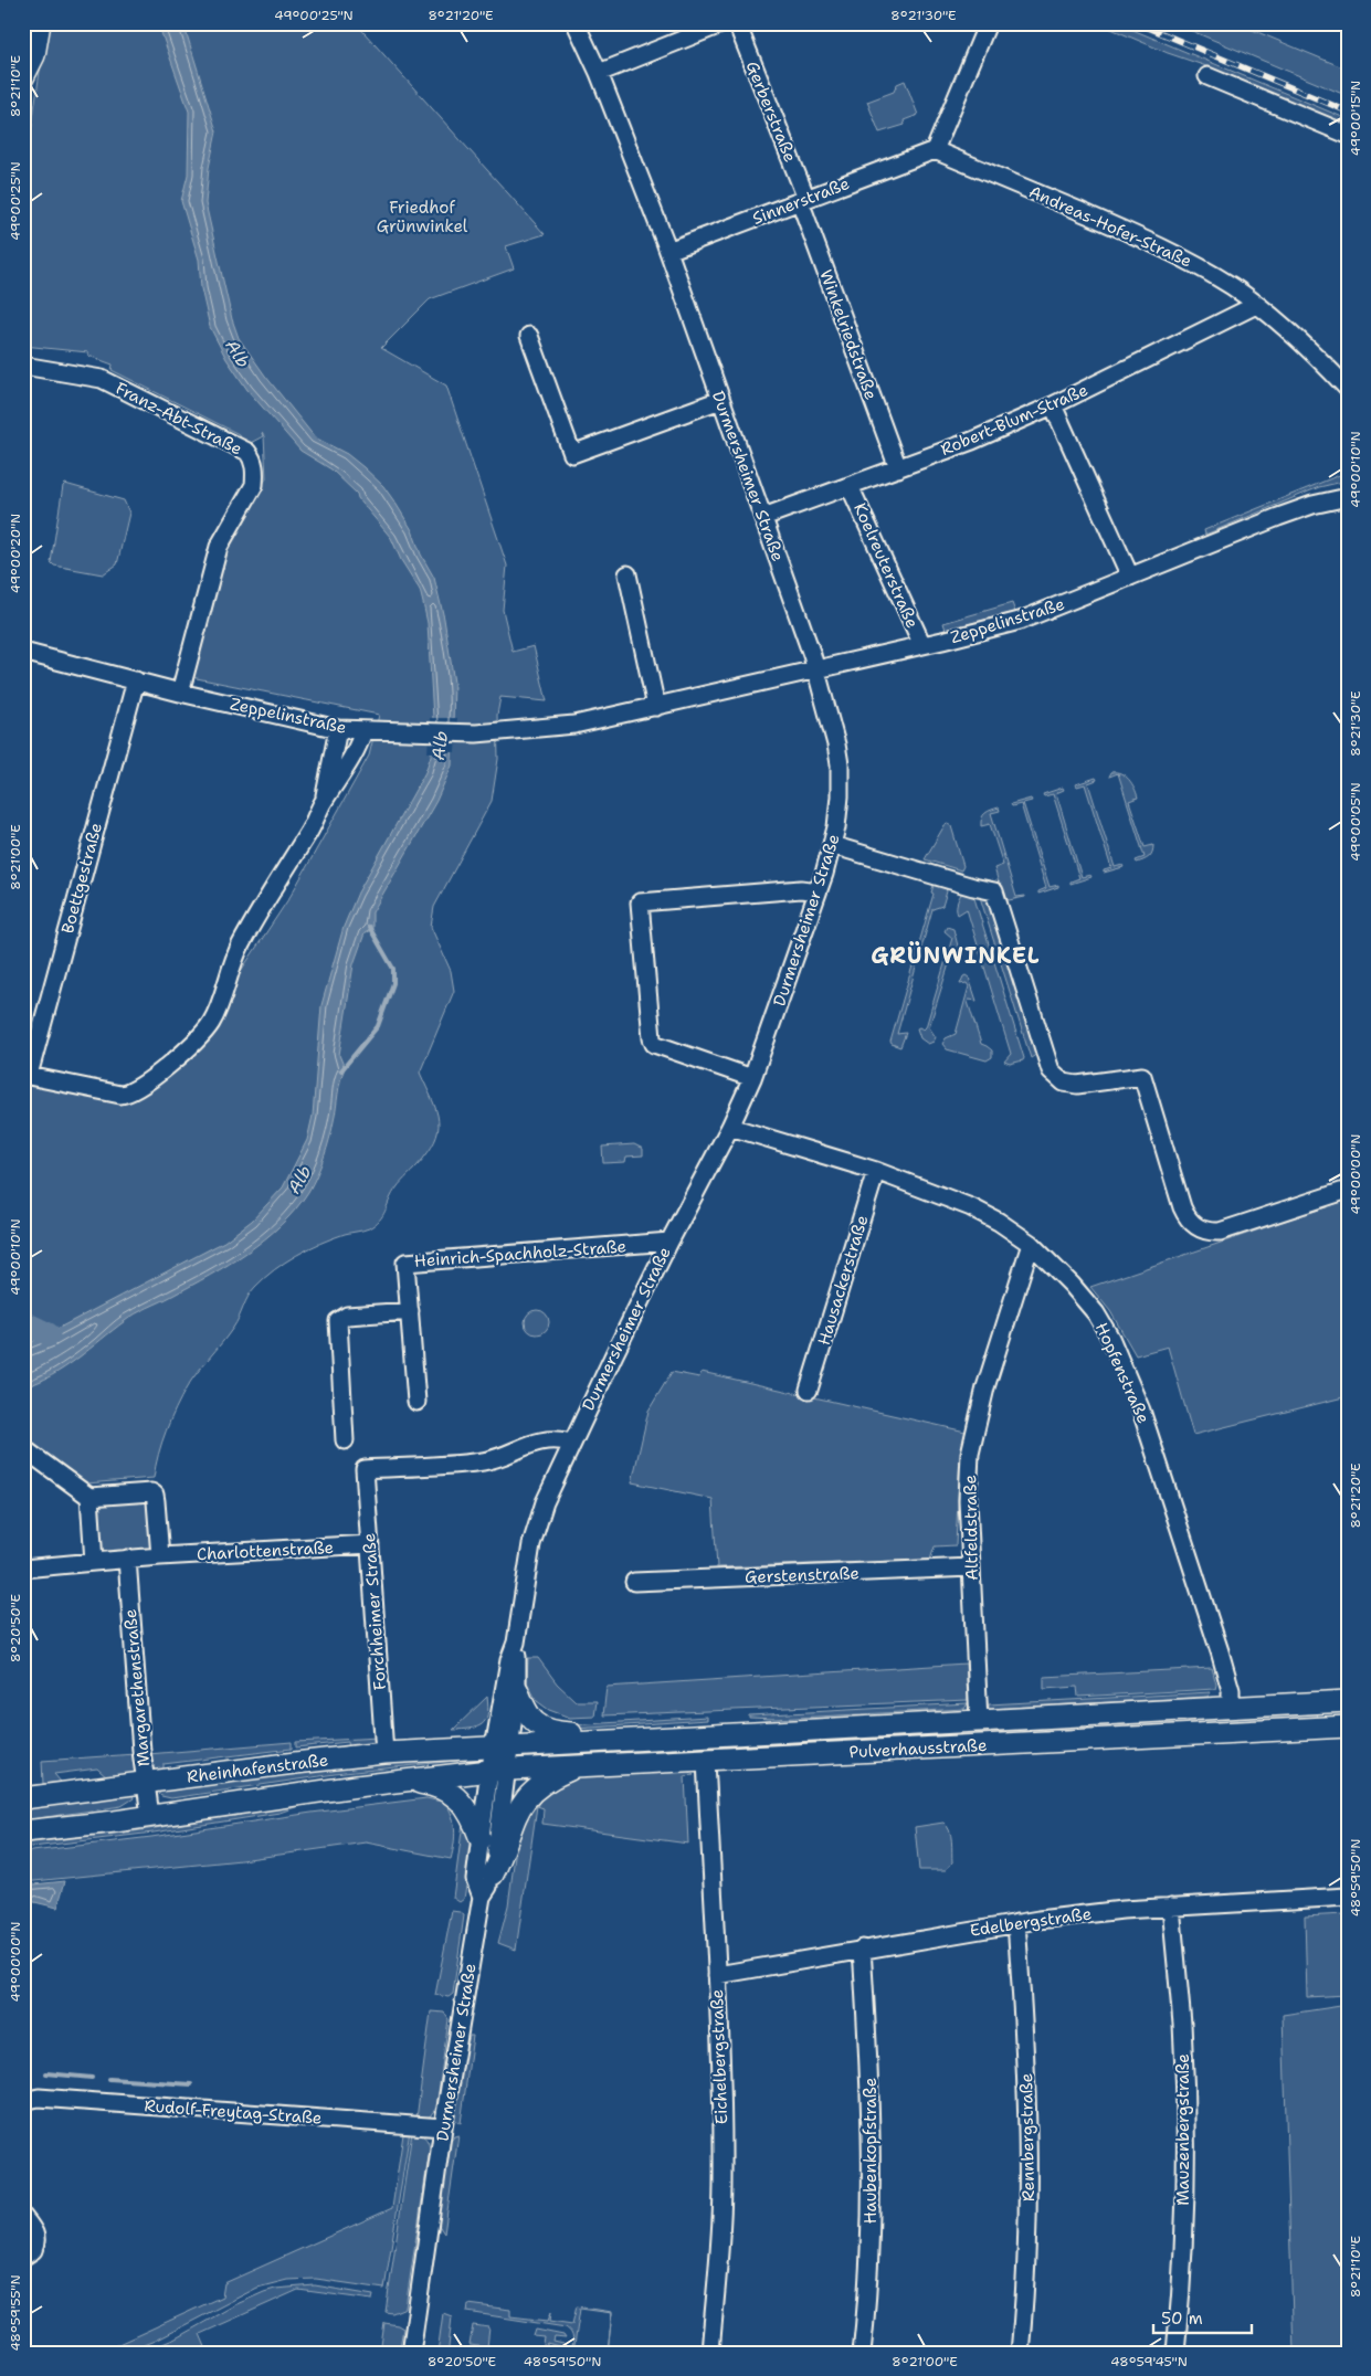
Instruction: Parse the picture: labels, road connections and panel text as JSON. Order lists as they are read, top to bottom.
{
  "streets": {
    "main road": ["Pulverhausstraße", "Rheinhafenstraße"],
    "street": [
      "Gerberstraße",
      "Sinnerstraße",
      "Andreas-Hofer-Straße",
      "Winkelriedstraße",
      "Franz-Abt-Straße",
      "Robert-Blum-Straße",
      "Durmersheimer Straße",
      "Koelreuterstraße",
      "Zeppelinstraße",
      "Boettgestraße",
      "Heinrich-Spachholz-Straße",
      "Hausackerstraße",
      "Hopfenstraße",
      "Altfeldstraße",
      "Charlottenstraße",
      "Gerstenstraße",
      "Forchheimer Straße",
      "Margarethenstraße",
      "Edelbergstraße",
      "Eichelbergstraße",
      "Rudolf-Freytag-Straße",
      "Mauzenbergstraße",
      "Rennbergstraße",
      "Haubenkopfstraße"
    ]
  },
  "crossings": [
    ["Gerberstraße", "Sinnerstraße"],
    ["Gerberstraße", "Winkelriedstraße"],
    ["Sinnerstraße", "Andreas-Hofer-Straße"],
    ["Sinnerstraße", "Winkelriedstraße"],
    ["Sinnerstraße", "Durmersheimer Straße"],
    ["Andreas-Hofer-Straße", "Robert-Blum-Straße"],
    ["Winkelriedstraße", "Robert-Blum-Straße"],
    ["Franz-Abt-Straße", "Zeppelinstraße"],
    ["Robert-Blum-Straße", "Durmersheimer Straße"],
    ["Robert-Blum-Straße", "Koelreuterstraße"],
    ["Durmersheimer Straße", "Zeppelinstraße"],
    ["Durmersheimer Straße", "Heinrich-Spachholz-Straße"],
    ["Durmersheimer Straße", "Hopfenstraße"],
    ["Durmersheimer Straße", "Forchheimer Straße"],
    ["Durmersheimer Straße", "Pulverhausstraße"],
    ["Durmersheimer Straße", "Rheinhafenstraße"],
    ["Durmersheimer Straße", "Rudolf-Freytag-Straße"],
    ["Koelreuterstraße", "Zeppelinstraße"],
    ["Zeppelinstraße", "Boettgestraße"],
    ["Hausackerstraße", "Hopfenstraße"],
    ["Hopfenstraße", "Altfeldstraße"],
    ["Hopfenstraße", "Pulverhausstraße"],
    ["Altfeldstraße", "Gerstenstraße"],
    ["Altfeldstraße", "Pulverhausstraße"],
    ["Charlottenstraße", "Forchheimer Straße"],
    ["Charlottenstraße", "Margarethenstraße"],
    ["Forchheimer Straße", "Rheinhafenstraße"],
    ["Margarethenstraße", "Rheinhafenstraße"],
    ["Pulverhausstraße", "Rheinhafenstraße"],
    ["Pulverhausstraße", "Eichelbergstraße"],
    ["Edelbergstraße", "Eichelbergstraße"],
    ["Edelbergstraße", "Mauzenbergstraße"],
    ["Edelbergstraße", "Rennbergstraße"],
    ["Edelbergstraße", "Haubenkopfstraße"]
  ],
  "districts": ["GRÜNWINKEL"],
  "water": ["Alb"],
  "parks": ["Friedhof Grünwinkel"],
  "scale_bar": "50 m",
  "coordinates": [
    "49°00'25\"N",
    "8°21'20\"E",
    "8°21'30\"E",
    "8°21'10\"E",
    "49°00'15\"N",
    "49°00'10\"N",
    "49°00'20\"N",
    "49°00'05\"N",
    "8°21'00\"E",
    "49°00'00\"N",
    "8°20'50\"E",
    "48°59'50\"N",
    "48°59'55\"N",
    "48°59'45\"N"
  ]
}
